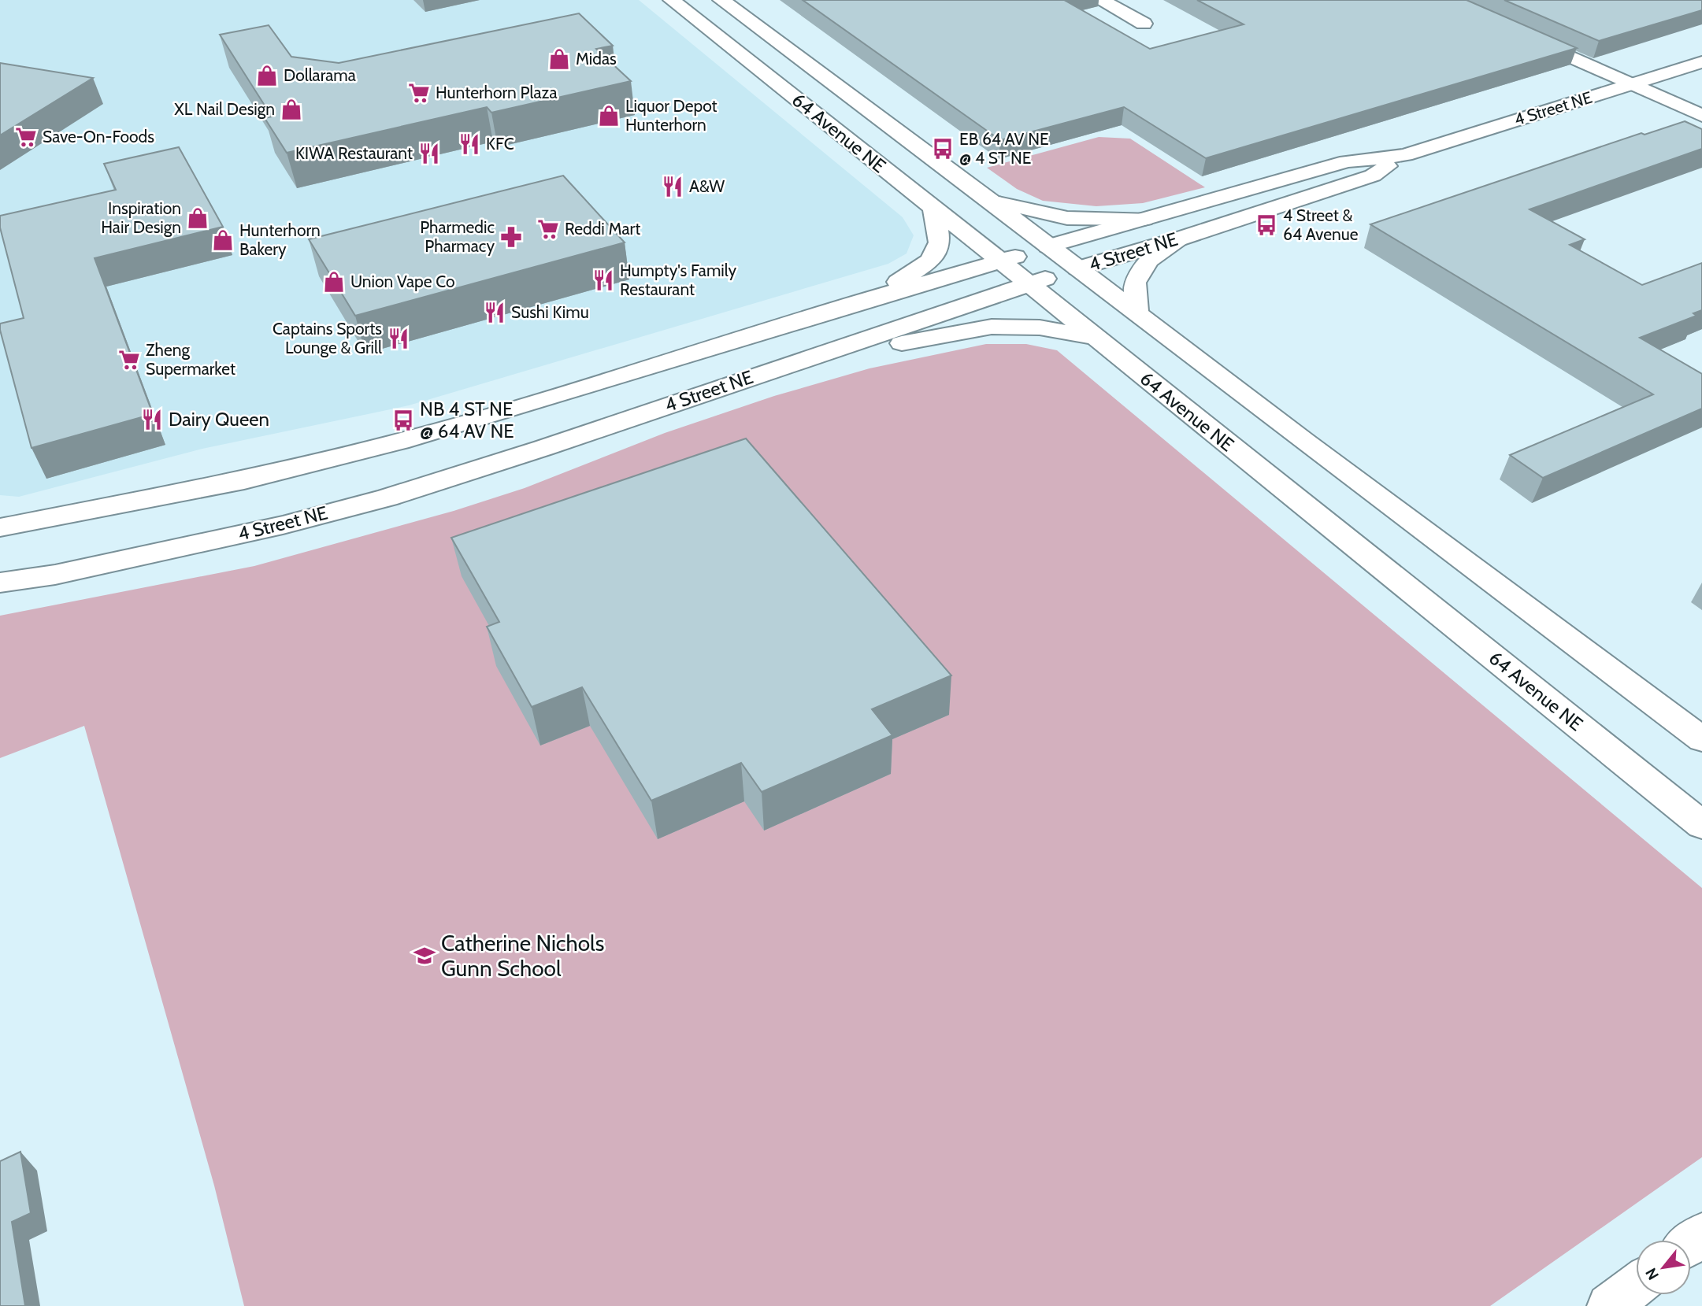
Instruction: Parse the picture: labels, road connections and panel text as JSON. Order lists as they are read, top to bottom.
{
  "streets": {
    "main road": ["4 Street NE", "64 Avenue NE"]
  },
  "crossings": [
    ["4 Street NE", "64 Avenue NE"]
  ],
  "places": {
    "shop": [
      "Midas",
      "Dollarama",
      "XL Nail Design",
      "Liquor Depot Hunterhorn",
      "Inspiration Hair Design",
      "Hunterhorn Bakery",
      "Union Vape Co"
    ],
    "supermarket": [
      "Hunterhorn Plaza",
      "Save-On-Foods",
      "Reddi Mart",
      "Zheng Supermarket"
    ],
    "restaurant": [
      "KFC",
      "KIWA Restaurant",
      "A&W",
      "Humpty's Family Restaurant",
      "Sushi Kimu",
      "Captains Sports Lounge & Grill",
      "Dairy Queen"
    ],
    "bus stop": ["EB 64 AV NE @ 4 ST NE", "4 Street & 64 Avenue", "NB 4 ST NE @ 64 AV NE"],
    "pharmacy": ["Pharmedic Pharmacy"],
    "school or university": ["Catherine Nichols Gunn School"]
  },
  "north": "bottom left"
}
